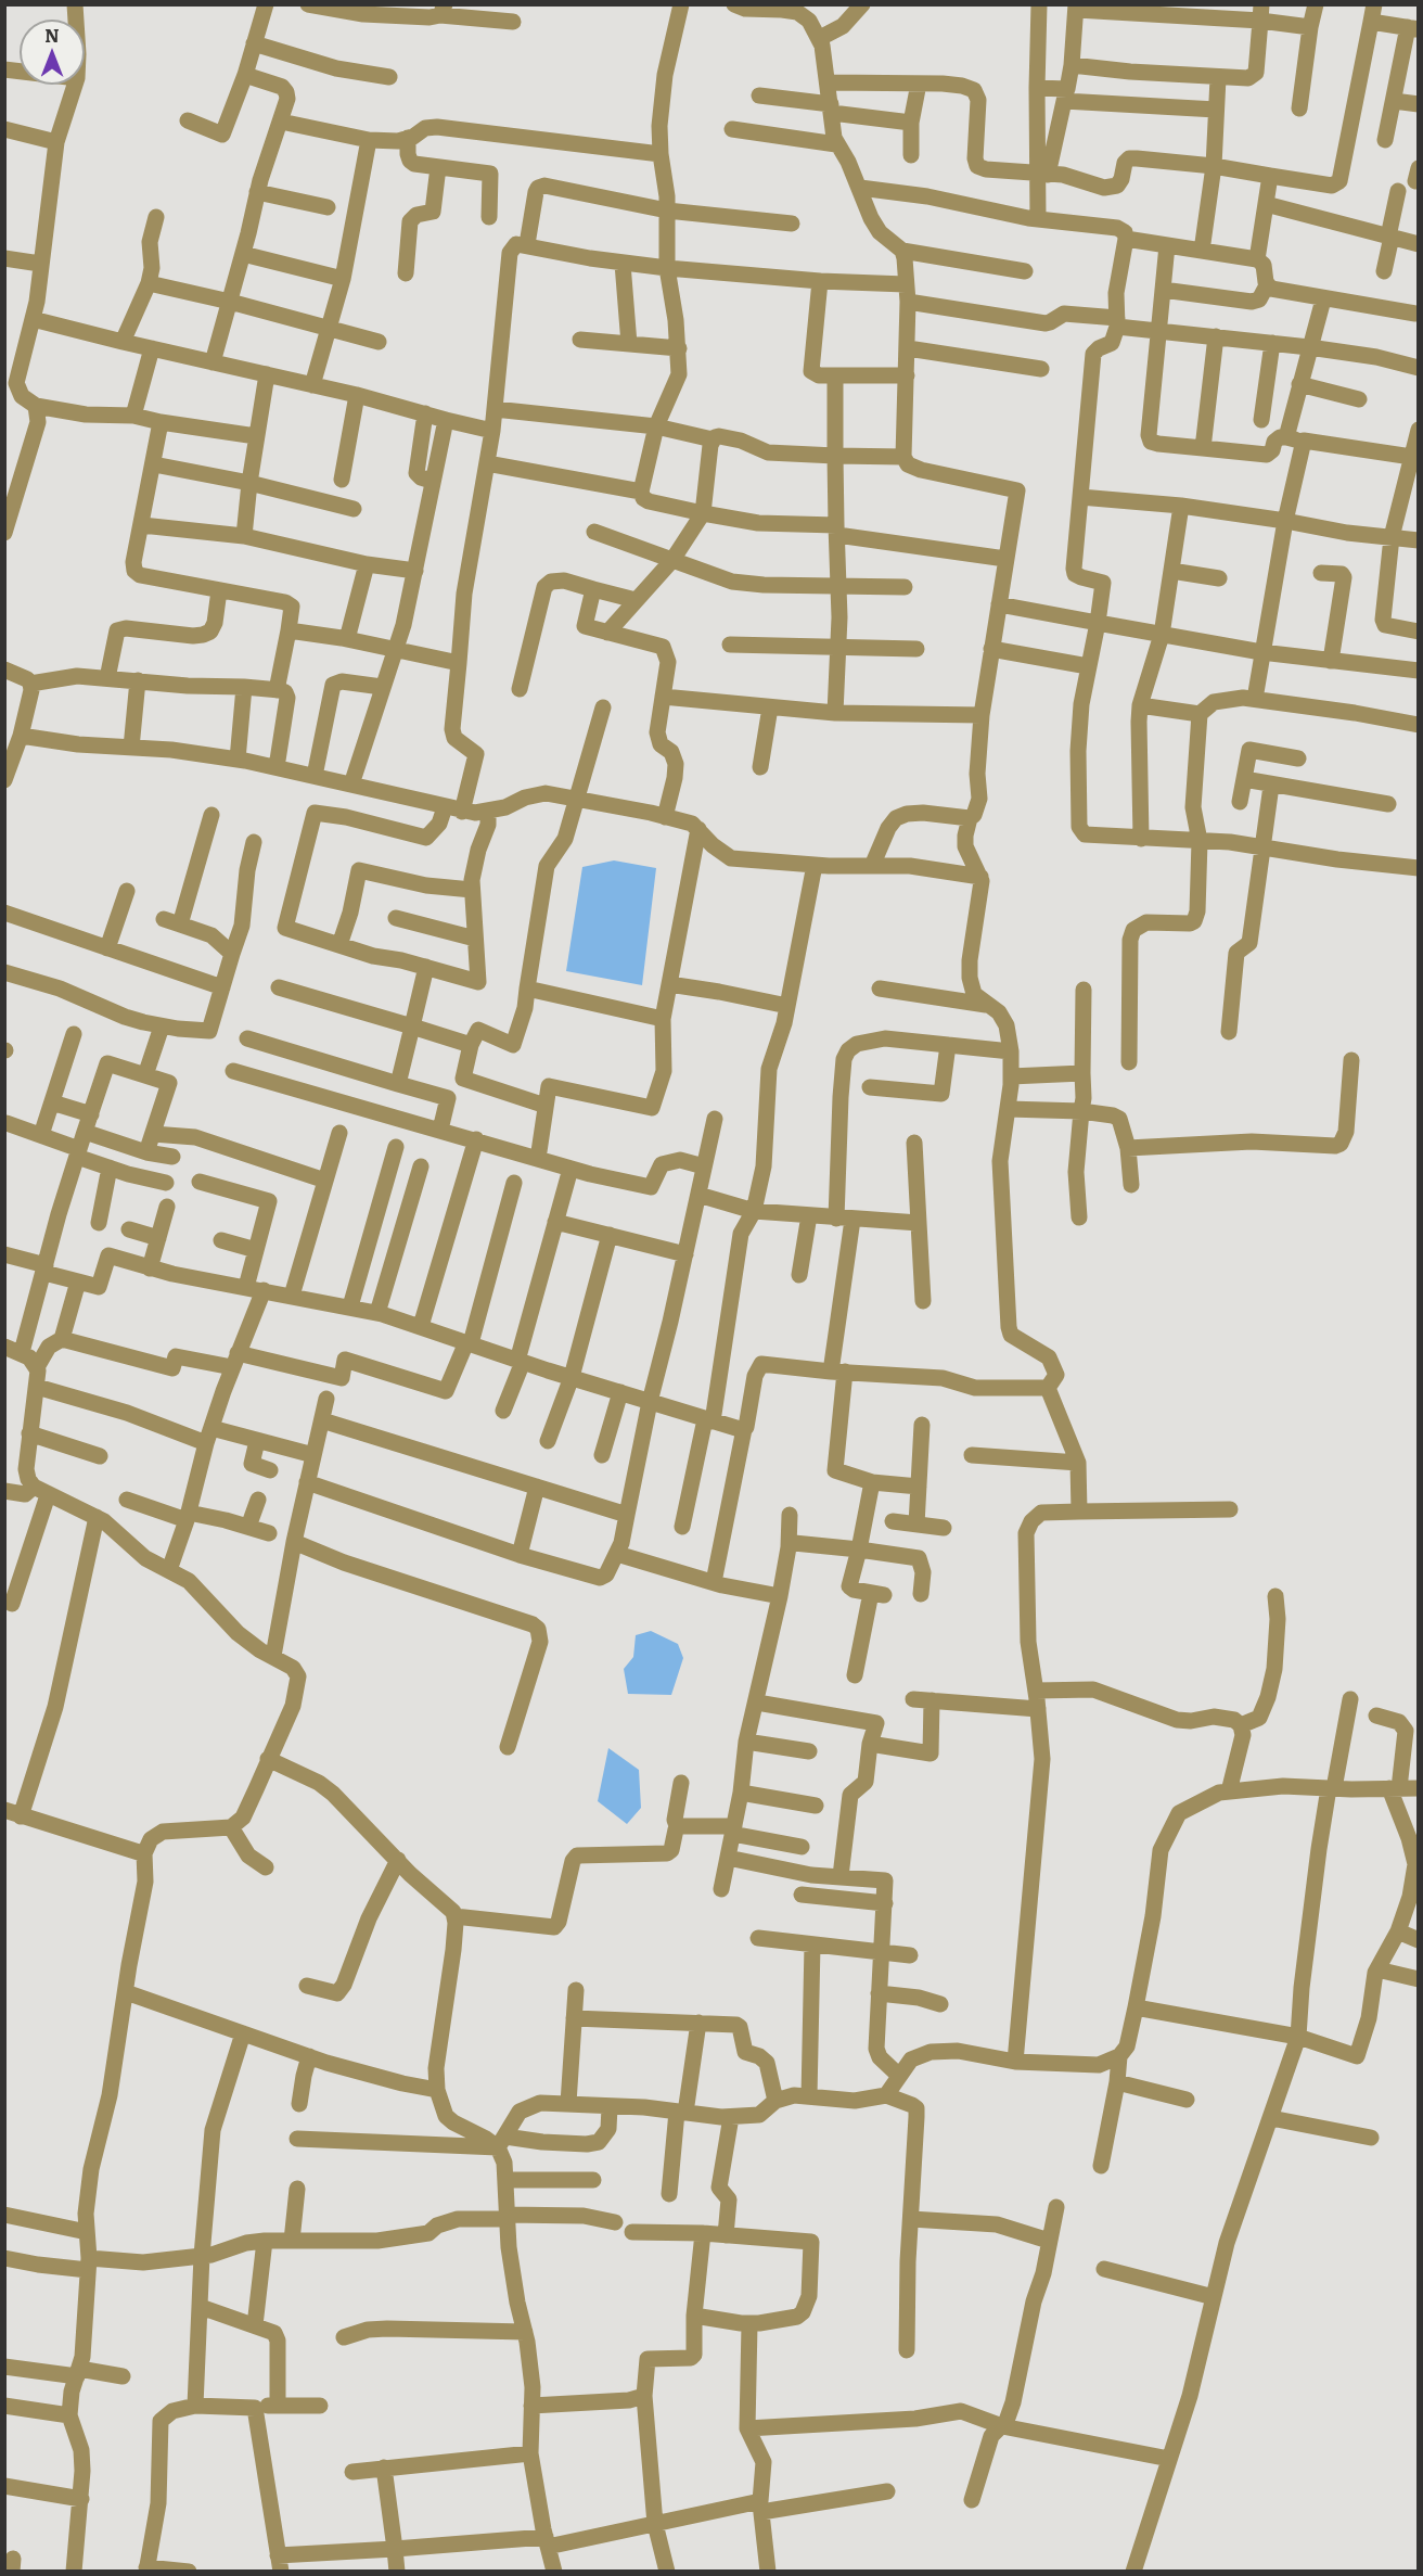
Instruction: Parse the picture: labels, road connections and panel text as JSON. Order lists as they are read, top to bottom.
{
  "north": "top"
}
